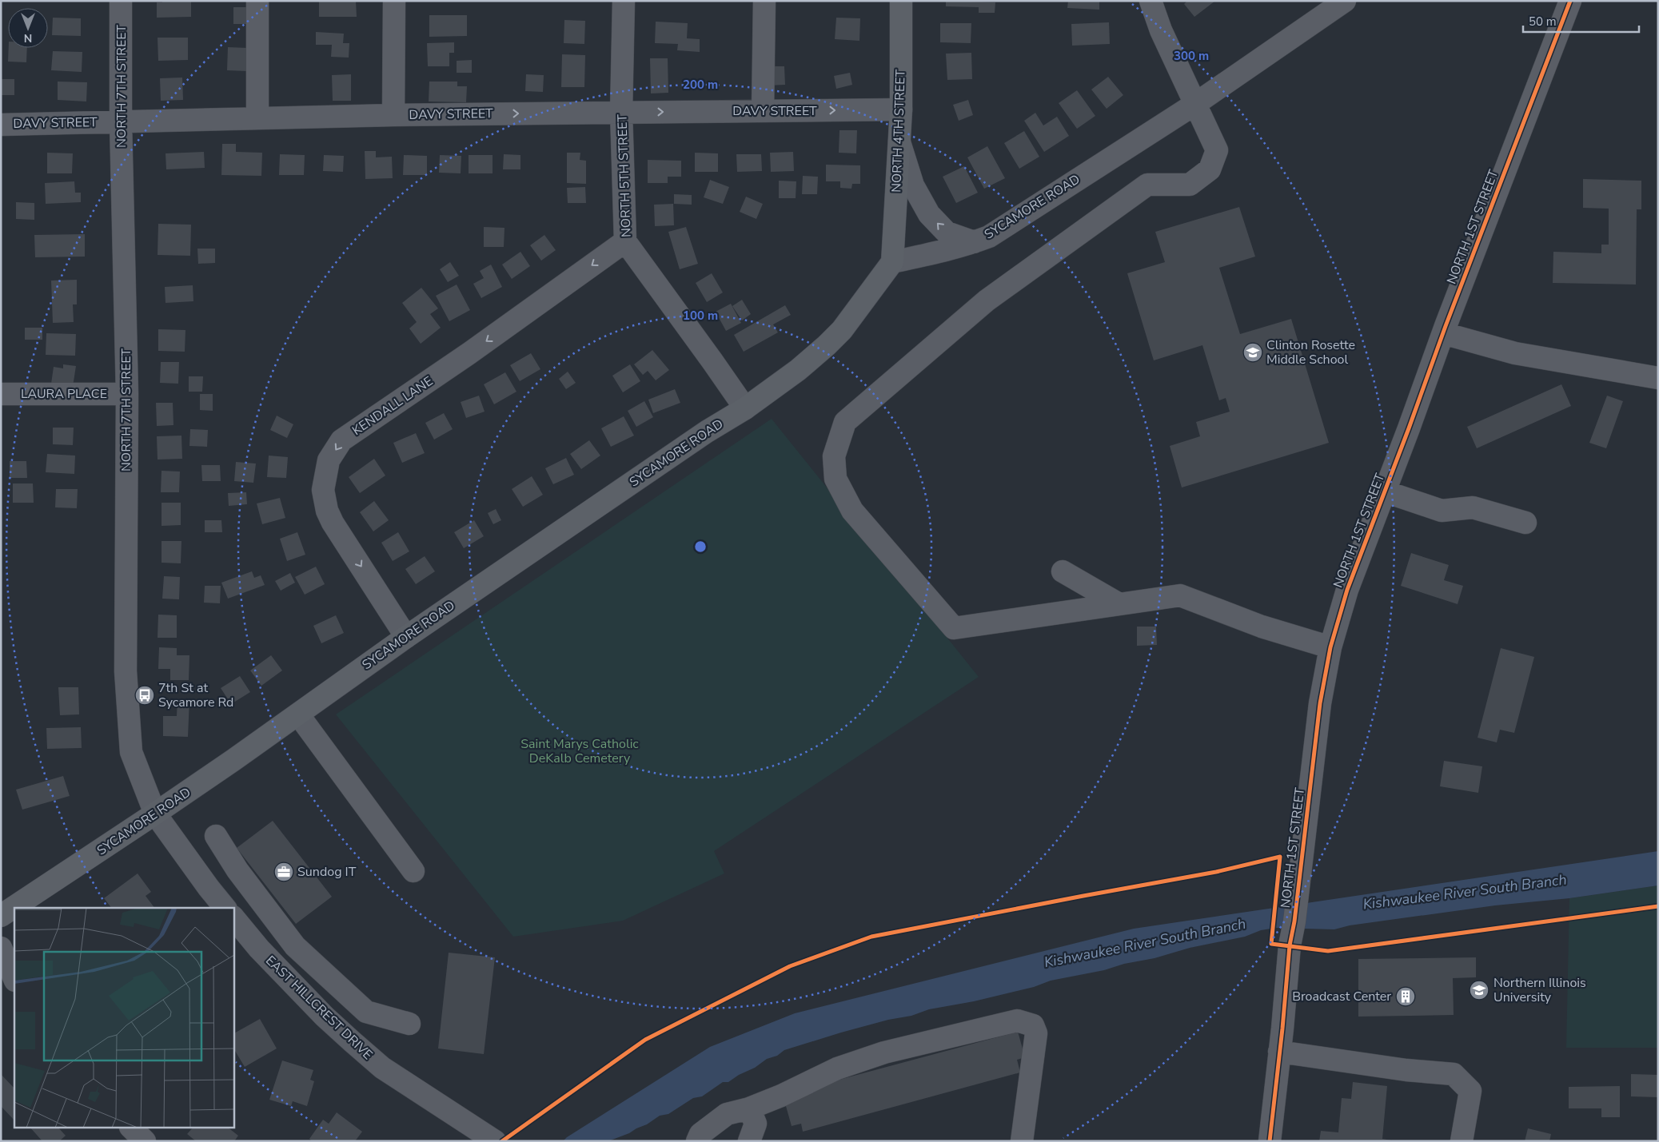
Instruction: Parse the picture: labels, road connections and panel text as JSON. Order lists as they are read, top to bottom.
{
  "streets": {
    "main road": ["NORTH 4TH STREET", "SYCAMORE ROAD"],
    "street": [
      "NORTH 7TH STREET",
      "DAVY STREET",
      "NORTH 5TH STREET",
      "NORTH 1ST STREET",
      "LAURA PLACE",
      "KENDALL LANE",
      "EAST HILLCREST DRIVE"
    ]
  },
  "crossings": [
    ["NORTH 7TH STREET", "DAVY STREET"],
    ["NORTH 7TH STREET", "SYCAMORE ROAD"],
    ["NORTH 7TH STREET", "LAURA PLACE"],
    ["DAVY STREET", "NORTH 4TH STREET"],
    ["DAVY STREET", "NORTH 5TH STREET"],
    ["NORTH 4TH STREET", "SYCAMORE ROAD"],
    ["NORTH 5TH STREET", "SYCAMORE ROAD"],
    ["NORTH 5TH STREET", "KENDALL LANE"],
    ["SYCAMORE ROAD", "KENDALL LANE"]
  ],
  "one_way": ["DAVY STREET"],
  "water": ["Kishwaukee River South Branch"],
  "parks": ["Saint Marys Catholic DeKalb Cemetery"],
  "places": {
    "school or university": ["Clinton Rosette Middle School", "Northern Illinois University"],
    "bus stop": ["7th St at Sycamore Rd"],
    "office": ["Sundog IT"],
    "building": ["Broadcast Center"]
  },
  "scale_bar": "50 m",
  "north": "bottom",
  "rings": ["300 m", "200 m", "100 m"]
}
